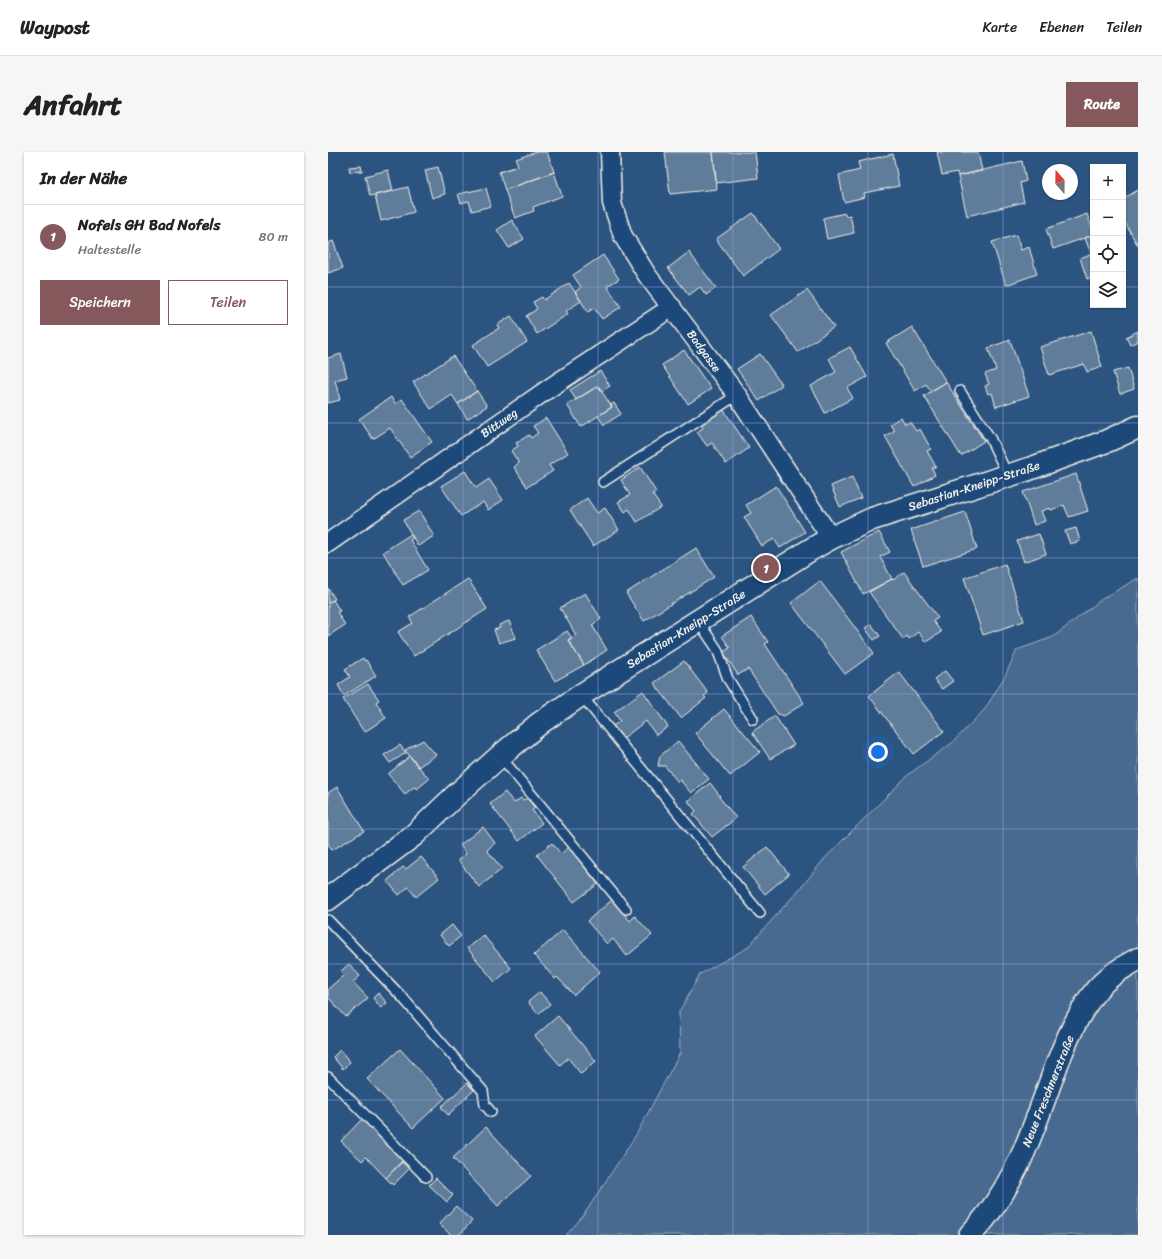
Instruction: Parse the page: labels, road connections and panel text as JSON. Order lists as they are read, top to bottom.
{
  "streets": {
    "main road": ["Sebastian-Kneipp-Straße", "Neue Freschnerstraße"],
    "street": ["Badgasse", "Bittweg"]
  },
  "crossings": [
    ["Badgasse", "Bittweg"],
    ["Badgasse", "Sebastian-Kneipp-Straße"]
  ],
  "north": "top",
  "page": {
    "header": "Waypost",
    "nav": ["Karte", "Ebenen", "Teilen"],
    "title": "Anfahrt",
    "buttons": [
      "Route",
      ["Speichern", "Teilen"]
    ],
    "heading": "In der Nähe",
    "map_buttons": ["+", "−"],
    "list": [
      {
        "mark": "1",
        "name": "Nofels GH Bad Nofels",
        "note": "Haltestelle",
        "value": "80 m"
      }
    ],
    "pins": "1"
  }
}
